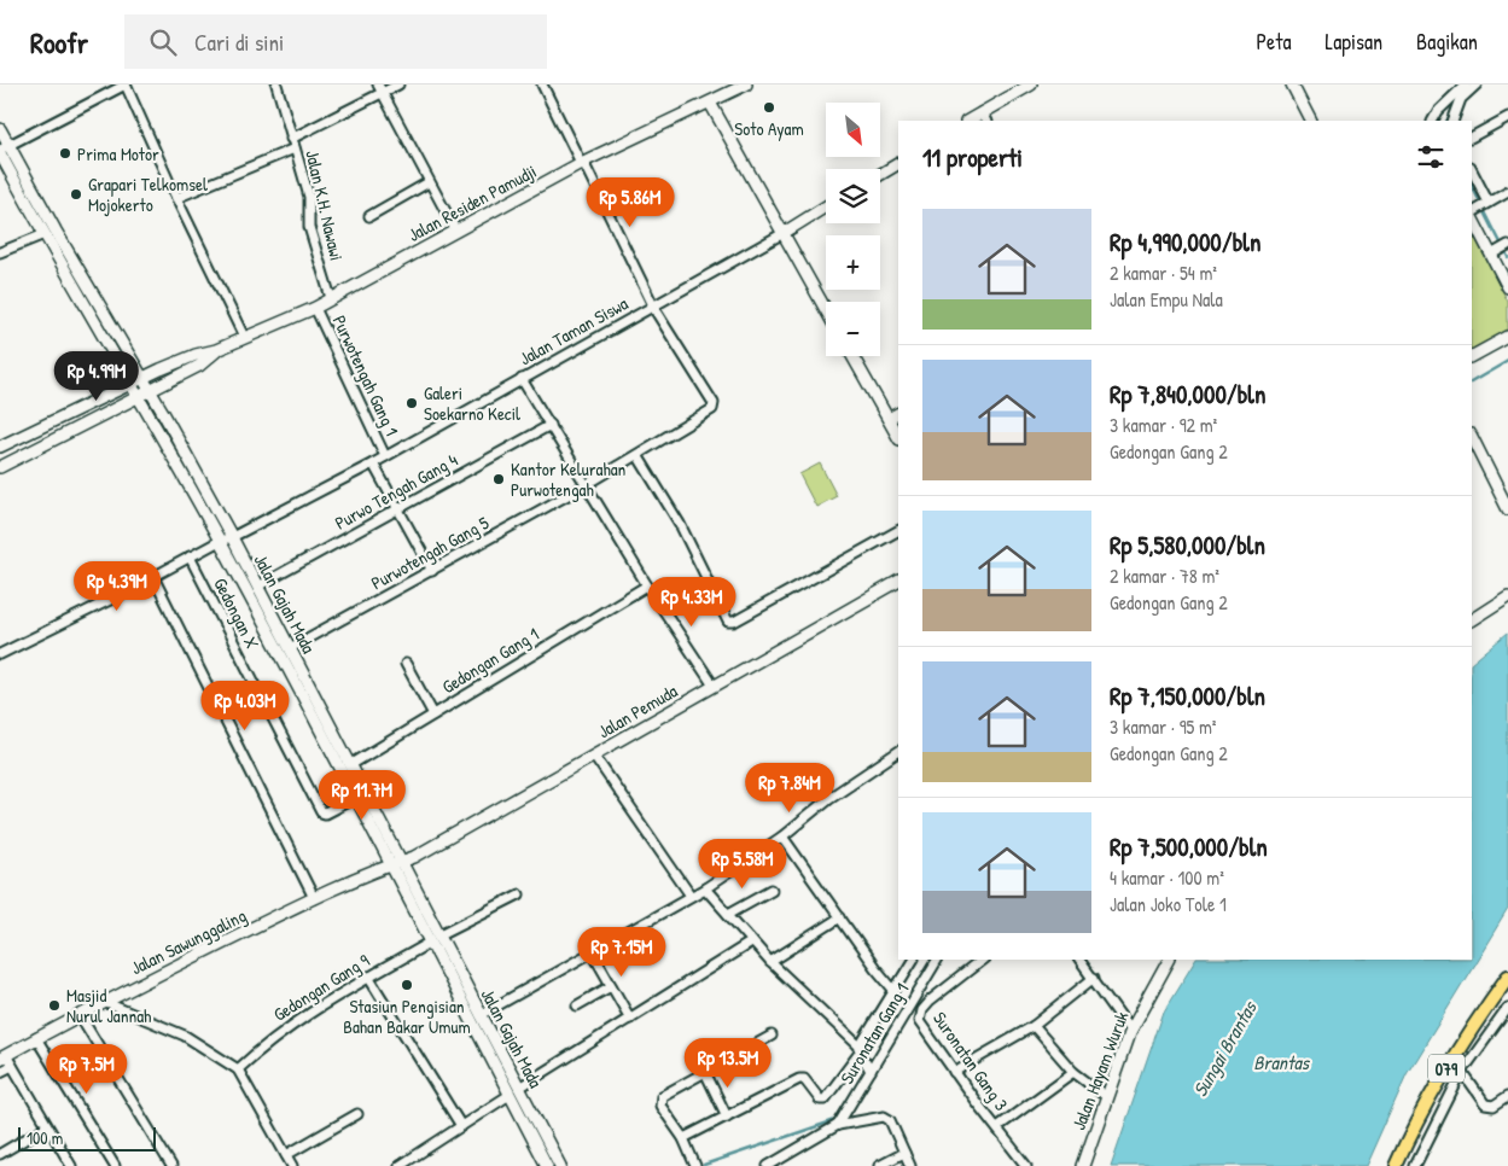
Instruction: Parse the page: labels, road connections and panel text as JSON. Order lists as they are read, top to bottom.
{
  "streets": {
    "main road": [
      "Jalan Residen Pamudji",
      "Jalan Gajah Mada",
      "Jalan Pemuda",
      "Jalan Sawunggaling",
      "079",
      "Jalan Hayam Wuruk"
    ],
    "street": [
      "Jalan K.H. Nawawi",
      "Jalan Taman Siswa",
      "Purwotengah Gang 1",
      "Purwo Tengah Gang 4",
      "Purwotengah Gang 5",
      "Gedongan X",
      "Gedongan Gang 1",
      "Gedongan Gang 9",
      "Suronatan Gang 1",
      "Suronatan Gang 3"
    ]
  },
  "crossings": [
    ["Jalan Residen Pamudji", "Jalan K.H. Nawawi"],
    ["Jalan Residen Pamudji", "Purwotengah Gang 1"],
    ["Jalan Residen Pamudji", "Jalan Gajah Mada"],
    ["Jalan Taman Siswa", "Purwotengah Gang 1"],
    ["Jalan Taman Siswa", "Purwotengah Gang 5"],
    ["Jalan Taman Siswa", "Jalan Gajah Mada"],
    ["Jalan Taman Siswa", "Gedongan X"],
    ["Purwo Tengah Gang 4", "Jalan Gajah Mada"],
    ["Purwotengah Gang 5", "Jalan Gajah Mada"],
    ["Jalan Gajah Mada", "Gedongan X"],
    ["Jalan Gajah Mada", "Gedongan Gang 1"],
    ["Jalan Gajah Mada", "Jalan Pemuda"],
    ["Jalan Gajah Mada", "Jalan Sawunggaling"],
    ["Jalan Gajah Mada", "Gedongan Gang 9"],
    ["Jalan Pemuda", "Jalan Sawunggaling"]
  ],
  "water": ["Sungai Brantas", "Brantas"],
  "places": [
    "Soto Ayam",
    "Prima Motor",
    "Grapari Telkomsel Mojokerto",
    "Galeri Soekarno Kecil",
    "Kantor Kelurahan Purwotengah",
    "Stasiun Pengisian Bahan Bakar Umum",
    "Masjid Nurul Jannah"
  ],
  "scale_bar": "100 m",
  "north": "bottom right",
  "page": {
    "header": "Roofr",
    "search": "Cari di sini",
    "nav": ["Peta", "Lapisan", "Bagikan"],
    "map_buttons": ["+", "−"],
    "heading": "11 properti",
    "price": [
      "Rp 5.86M",
      "Rp 4.99M",
      "Rp 4.39M",
      "Rp 4.33M",
      "Rp 4.03M",
      "Rp 7.84M",
      "Rp 11.7M",
      "Rp 5.58M",
      "Rp 7.15M",
      "Rp 13.5M",
      "Rp 7.5M"
    ],
    "list": [
      {
        "name": "Rp 4,990,000/bln",
        "note": "2 kamar · 54 m² · Jalan Empu Nala"
      },
      {
        "name": "Rp 7,840,000/bln",
        "note": "3 kamar · 92 m² · Gedongan Gang 2"
      },
      {
        "name": "Rp 5,580,000/bln",
        "note": "2 kamar · 78 m² · Gedongan Gang 2"
      },
      {
        "name": "Rp 7,150,000/bln",
        "note": "3 kamar · 95 m² · Gedongan Gang 2"
      },
      {
        "name": "Rp 7,500,000/bln",
        "note": "4 kamar · 100 m² · Jalan Joko Tole 1"
      }
    ],
    "scale": "100 m"
  }
}
